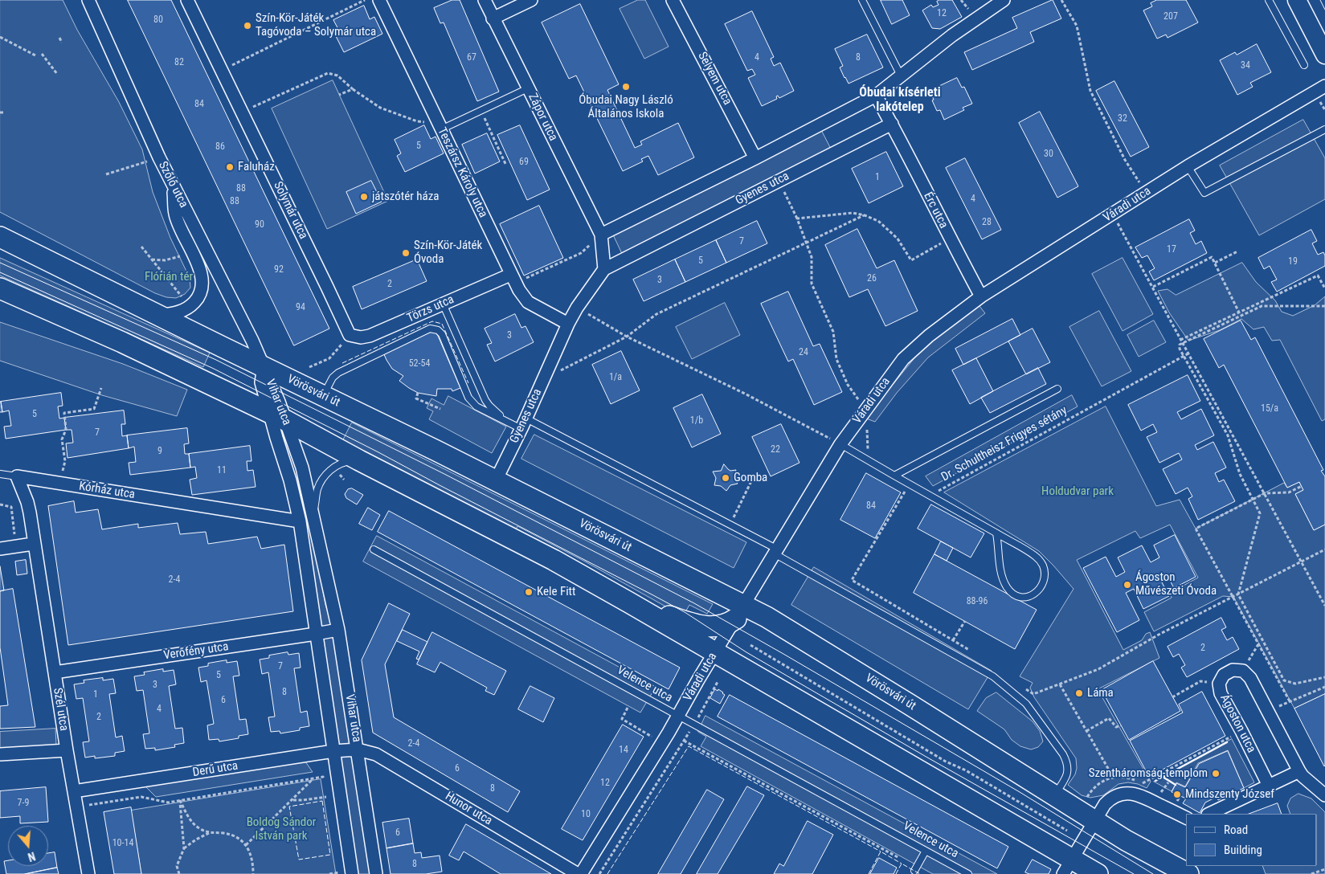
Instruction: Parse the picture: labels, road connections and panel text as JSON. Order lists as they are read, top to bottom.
{
  "streets": {
    "main road": ["Vörösvári út"],
    "street": [
      "Selyem utca",
      "Zápor utca",
      "Teszársz Károly utca",
      "Szőlő utca",
      "Gyenes utca",
      "Váradi utca",
      "Solymár utca",
      "Érc utca",
      "Törzs utca",
      "Vihar utca",
      "Kórház utca",
      "Verőfény utca",
      "Szél utca",
      "Ágoston utca",
      "Derű utca",
      "Hunor utca"
    ],
    "lane": ["Velence utca"],
    "path": ["Dr. Schultheisz Frigyes sétány"]
  },
  "crossings": [
    ["Teszársz Károly utca", "Gyenes utca"],
    ["Teszársz Károly utca", "Törzs utca"],
    ["Szőlő utca", "Vörösvári út"],
    ["Szőlő utca", "Vihar utca"],
    ["Gyenes utca", "Érc utca"],
    ["Gyenes utca", "Vörösvári út"],
    ["Váradi utca", "Érc utca"],
    ["Váradi utca", "Vörösvári út"],
    ["Váradi utca", "Velence utca"],
    ["Solymár utca", "Törzs utca"],
    ["Vörösvári út", "Vihar utca"],
    ["Vihar utca", "Kórház utca"],
    ["Vihar utca", "Verőfény utca"],
    ["Vihar utca", "Derű utca"],
    ["Vihar utca", "Hunor utca"],
    ["Verőfény utca", "Szél utca"],
    ["Szél utca", "Derű utca"],
    ["Derű utca", "Hunor utca"]
  ],
  "districts": ["Óbudai kísérleti lakótelep"],
  "parks": ["Flórián tér", "Holdudvar park", "Boldog Sándor István park"],
  "places": [
    "Szín-Kör-Játék Tagóvoda – Solymár utca",
    "Óbudai Nagy László Általános Iskola",
    "Faluház",
    "játszótér háza",
    "Szín-Kör-Játék Óvoda",
    "Gomba",
    "Ágoston Művészeti Óvoda",
    "Kele Fitt",
    "Láma",
    "Szentháromság-templom",
    "Mindszenty József"
  ],
  "house_numbers": [
    "12",
    "207",
    "80",
    "67",
    "4",
    "8",
    "82",
    "34",
    "84",
    "32",
    "5",
    "86",
    "30",
    "69",
    "1",
    "88",
    "4",
    "88",
    "28",
    "90",
    "7",
    "17",
    "5",
    "19",
    "92",
    "26",
    "3",
    "2",
    "94",
    "3",
    "24",
    "52-54",
    "1/a",
    "15/a",
    "5",
    "1/b",
    "7",
    "22",
    "9",
    "11",
    "84",
    "2-4",
    "88-96",
    "2",
    "7",
    "5",
    "3",
    "8",
    "1",
    "6",
    "4",
    "2",
    "2-4",
    "14",
    "6",
    "12",
    "8",
    "7-9",
    "10",
    "6",
    "10-14",
    "8"
  ],
  "legend": ["Road", "Building"],
  "north": "bottom"
}
